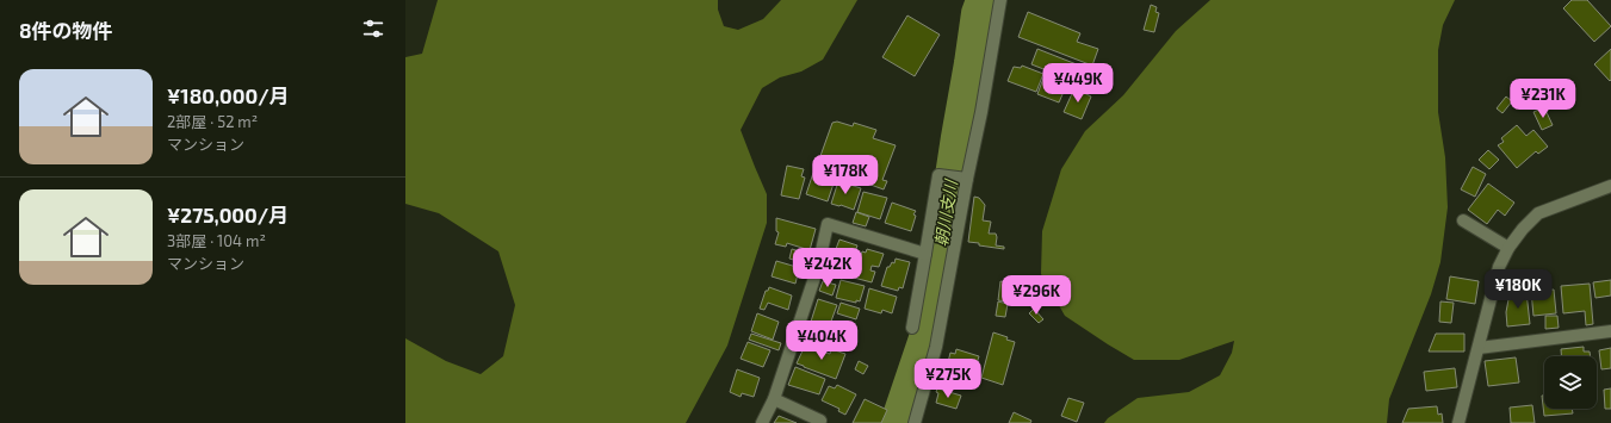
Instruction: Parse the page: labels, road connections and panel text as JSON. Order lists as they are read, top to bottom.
{
  "water": ["朝川支川"],
  "page": {
    "heading": "8件の物件",
    "list": [
      {
        "name": "¥180,000/月",
        "note": "2部屋 · 52 m² · マンション"
      },
      {
        "name": "¥275,000/月",
        "note": "3部屋 · 104 m² · マンション"
      }
    ],
    "price": [
      "¥449K",
      "¥231K",
      "¥178K",
      "¥242K",
      "¥180K",
      "¥296K",
      "¥404K",
      "¥275K"
    ]
  }
}
